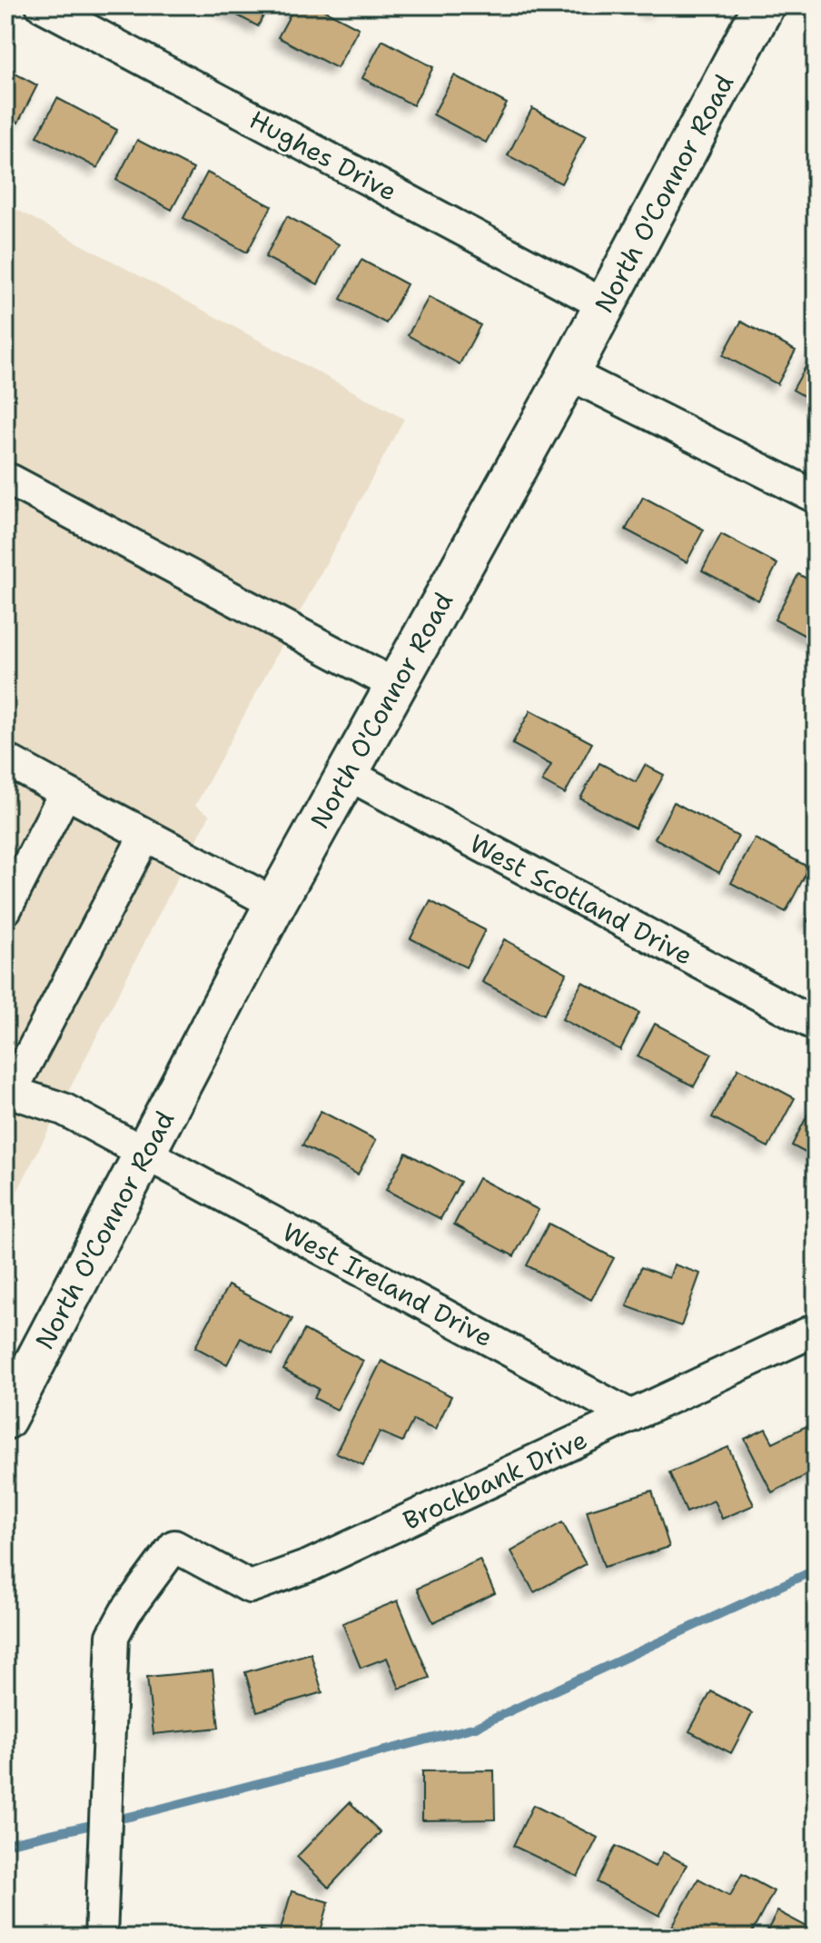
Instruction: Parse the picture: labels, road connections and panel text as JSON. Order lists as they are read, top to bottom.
{
  "streets": {
    "main road": ["North O'Connor Road"],
    "street": [
      "Hughes Drive",
      "West Scotland Drive",
      "West Ireland Drive",
      "Brockbank Drive"
    ]
  },
  "crossings": [
    ["Hughes Drive", "North O'Connor Road"],
    ["North O'Connor Road", "West Scotland Drive"],
    ["North O'Connor Road", "West Ireland Drive"],
    ["West Ireland Drive", "Brockbank Drive"]
  ]
}
